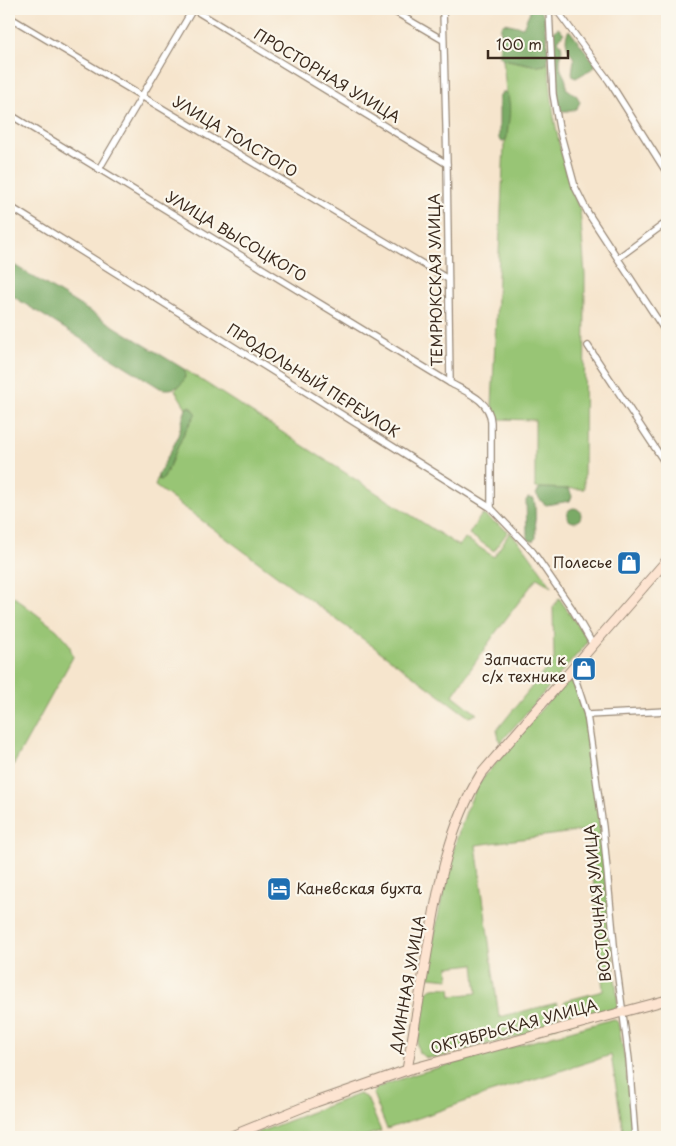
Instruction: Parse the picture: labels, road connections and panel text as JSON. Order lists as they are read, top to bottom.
{
  "streets": {
    "street": [
      "ПРОСТОРНАЯ УЛИЦА",
      "УЛИЦА ТОЛСТОГО",
      "УЛИЦА ВЫСОЦКОГО",
      "ТЕМРЮКСКАЯ УЛИЦА",
      "ПРОДОЛЬНЫЙ ПЕРЕУЛОК",
      "ВОСТОЧНАЯ УЛИЦА",
      "ДЛИННАЯ УЛИЦА",
      "ОКТЯБРЬСКАЯ УЛИЦА"
    ]
  },
  "crossings": [
    ["ПРОСТОРНАЯ УЛИЦА", "ТЕМРЮКСКАЯ УЛИЦА"],
    ["УЛИЦА ТОЛСТОГО", "ТЕМРЮКСКАЯ УЛИЦА"],
    ["УЛИЦА ВЫСОЦКОГО", "ТЕМРЮКСКАЯ УЛИЦА"],
    ["ТЕМРЮКСКАЯ УЛИЦА", "ПРОДОЛЬНЫЙ ПЕРЕУЛОК"],
    ["ВОСТОЧНАЯ УЛИЦА", "ДЛИННАЯ УЛИЦА"],
    ["ВОСТОЧНАЯ УЛИЦА", "ОКТЯБРЬСКАЯ УЛИЦА"],
    ["ДЛИННАЯ УЛИЦА", "ОКТЯБРЬСКАЯ УЛИЦА"]
  ],
  "places": {
    "shop": ["Полесье", "Запчасти к с/х технике"],
    "hotel": ["Каневская бухта"]
  },
  "scale_bar": "100 m"
}
